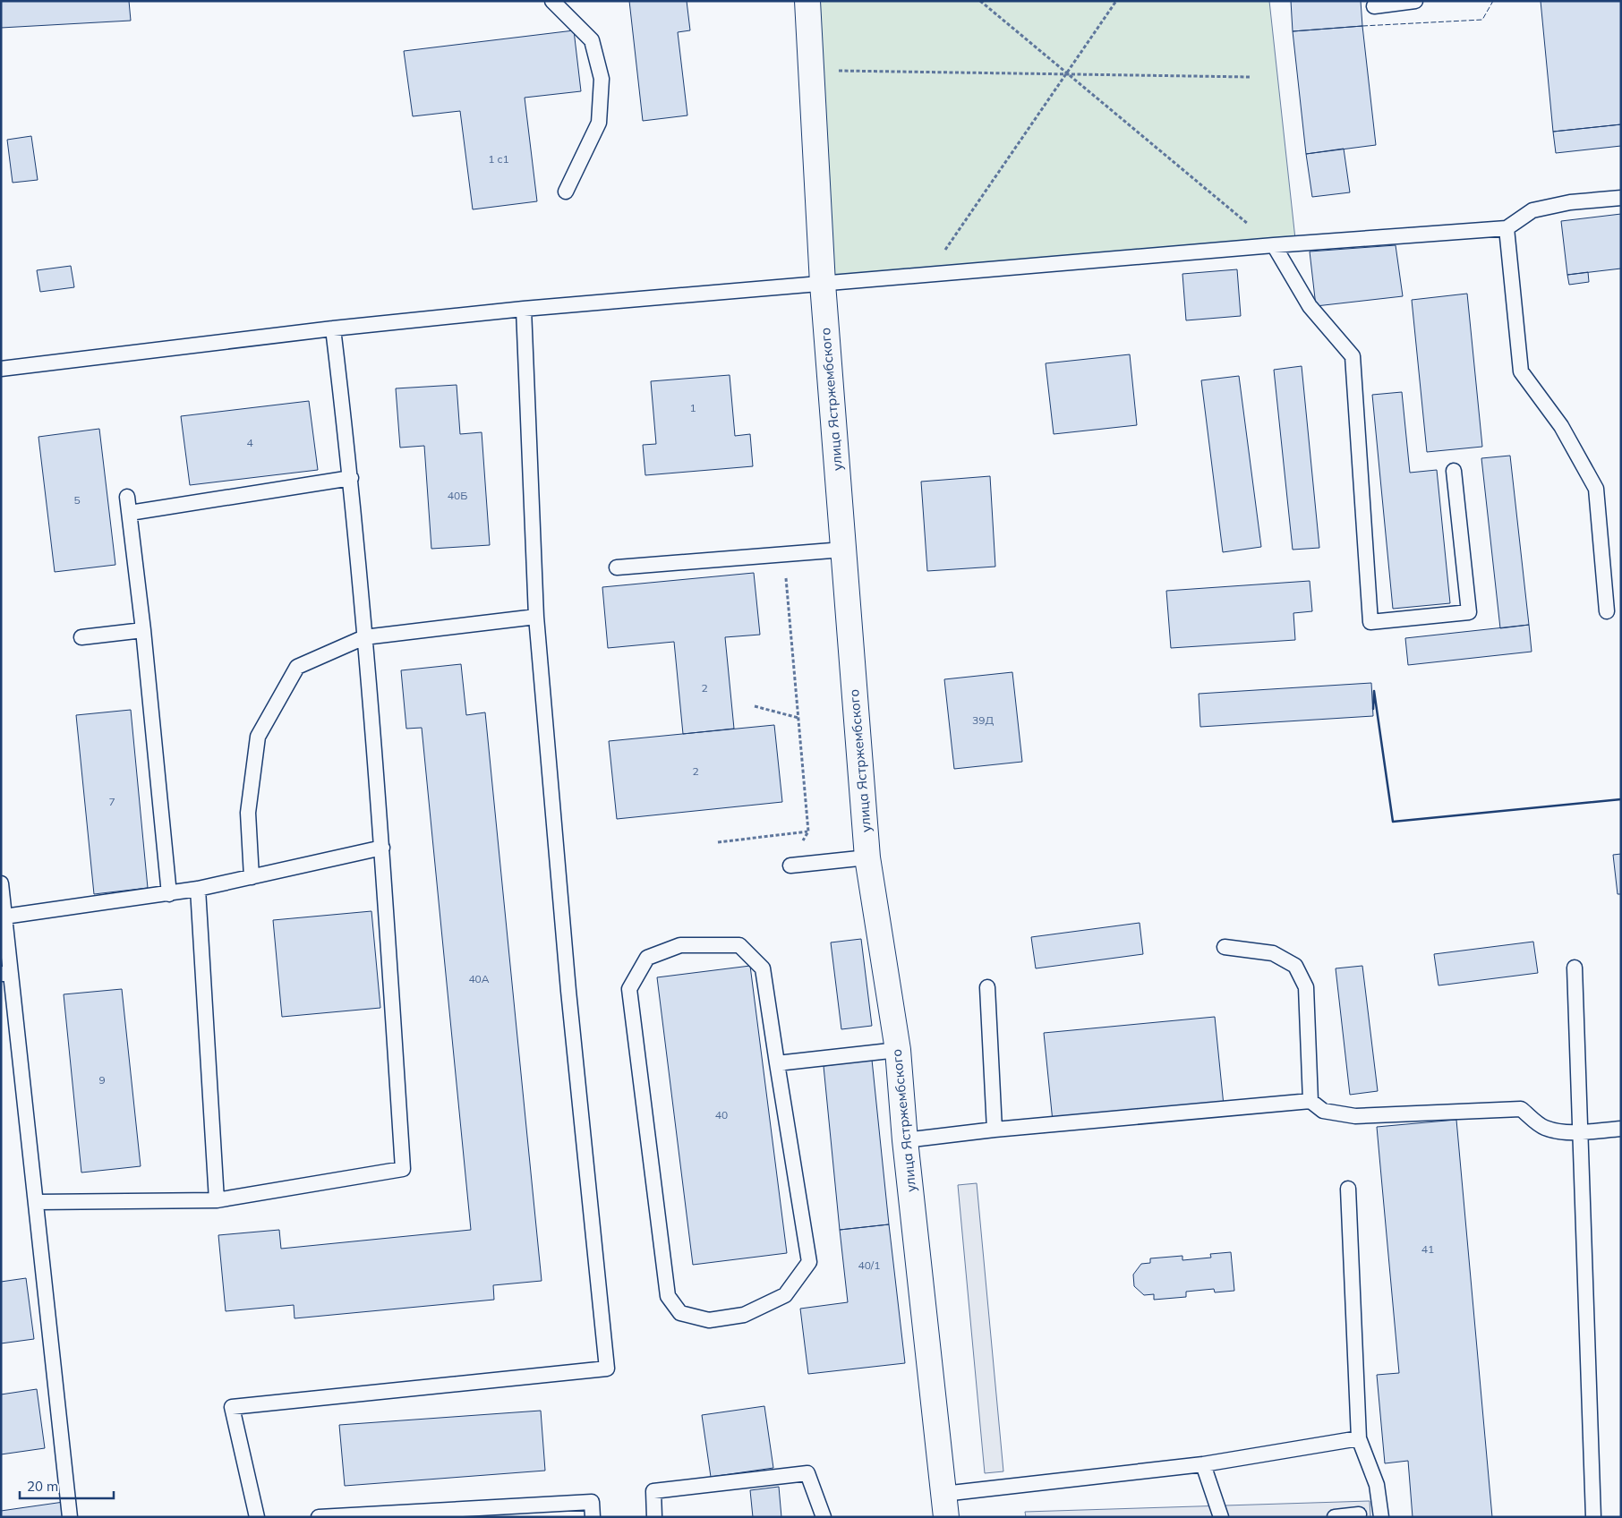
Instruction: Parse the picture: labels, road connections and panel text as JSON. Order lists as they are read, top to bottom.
{
  "streets": {
    "main road": ["улица Ястржембского"]
  },
  "house_numbers": [
    "1 с1",
    "1",
    "4",
    "40Б",
    "5",
    "2",
    "39Д",
    "2",
    "7",
    "40А",
    "9",
    "40",
    "41",
    "40/1"
  ],
  "scale_bar": "20 m"
}
